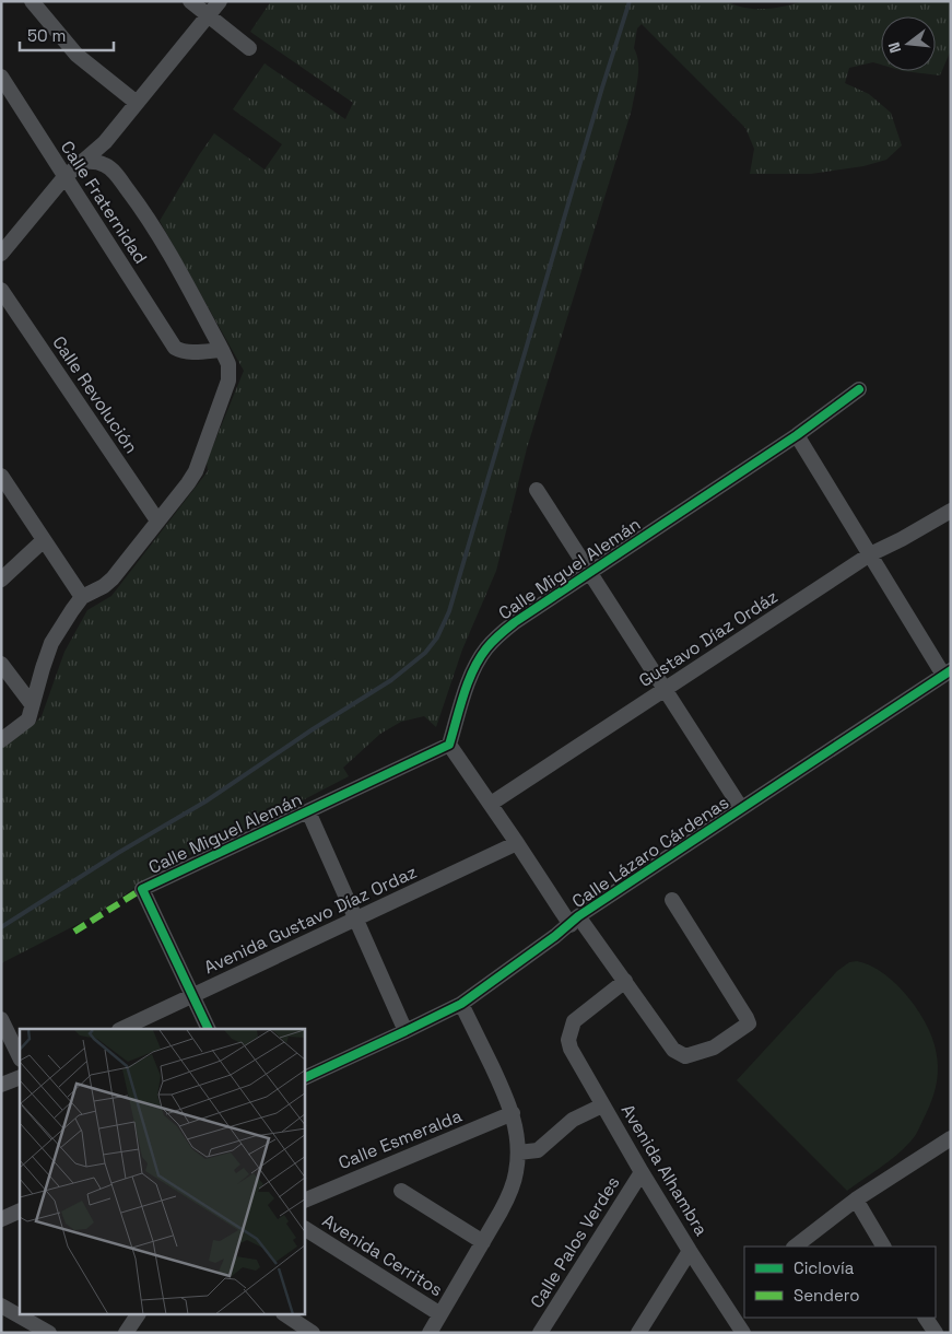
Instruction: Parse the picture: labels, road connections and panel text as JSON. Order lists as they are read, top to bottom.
{
  "streets": {
    "street": [
      "Calle Fraternidad",
      "Calle Revolución",
      "Calle Miguel Alemán",
      "Gustavo Díaz Ordáz",
      "Calle Lázaro Cárdenas",
      "Avenida Gustavo Díaz Ordaz",
      "Calle Esmeralda",
      "Avenida Alhambra",
      "Calle Palos Verdes",
      "Avenida Cerritos"
    ]
  },
  "crossings": [
    ["Calle Miguel Alemán", "Avenida Gustavo Díaz Ordaz"],
    ["Avenida Alhambra", "Calle Palos Verdes"]
  ],
  "legend": ["Ciclovía", "Sendero"],
  "scale_bar": "50 m",
  "north": "left"
}
